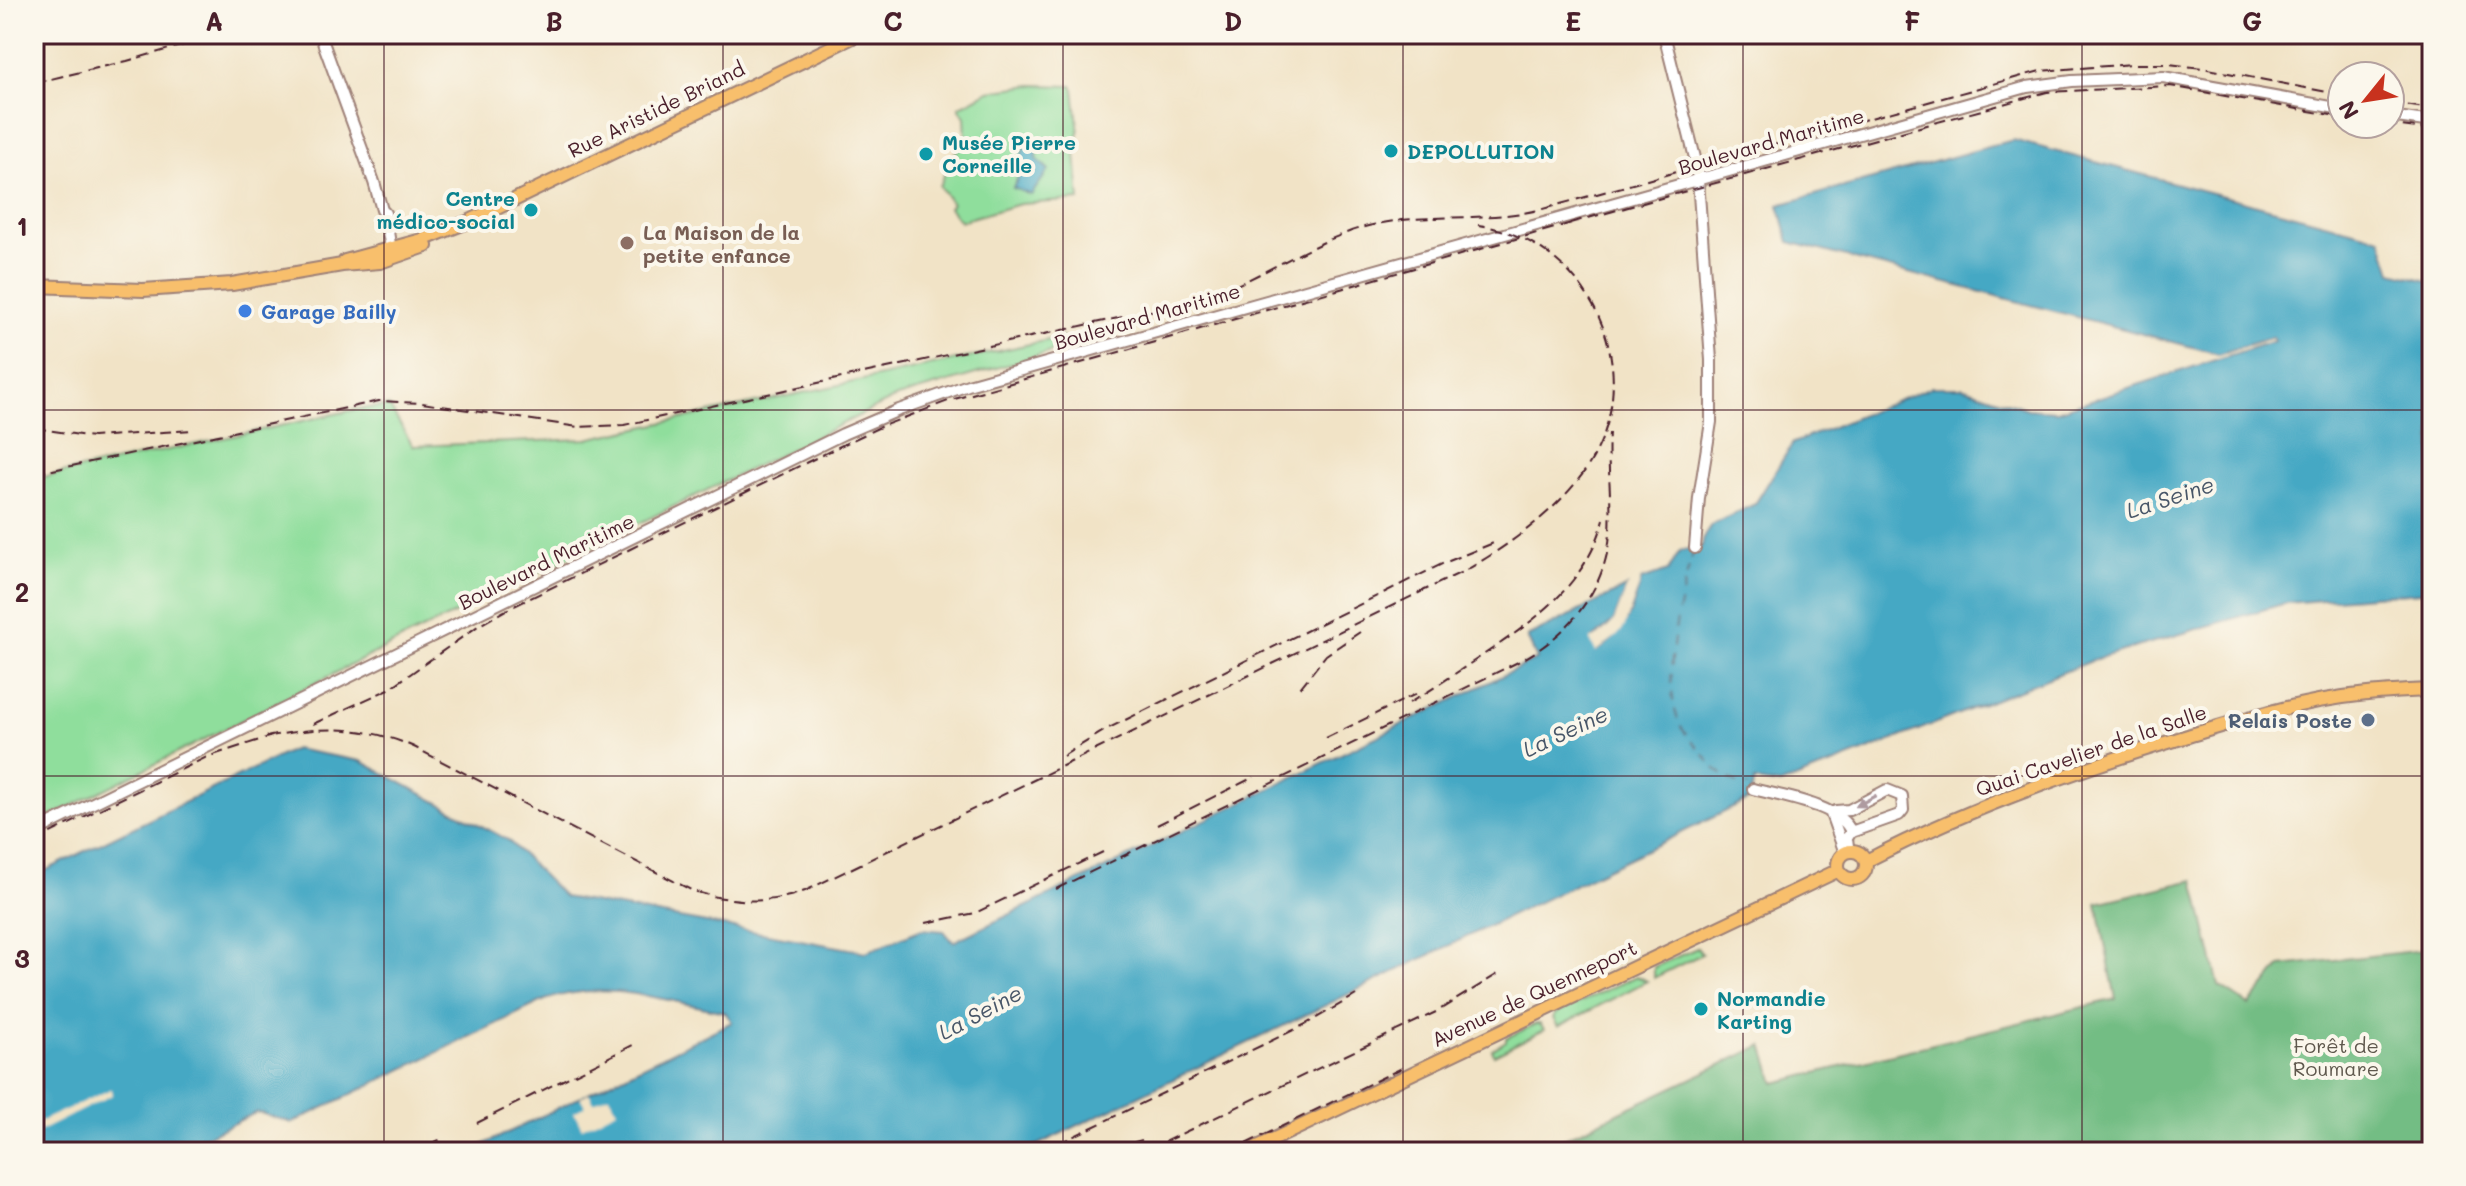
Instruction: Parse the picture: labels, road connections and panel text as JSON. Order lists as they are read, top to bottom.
{
  "streets": {
    "main road": ["Rue Aristide Briand", "Quai Cavelier de la Salle", "Avenue de Quenneport"],
    "street": ["Boulevard Maritime"]
  },
  "crossings": [
    ["Quai Cavelier de la Salle", "Avenue de Quenneport"]
  ],
  "water": ["La Seine"],
  "parks": ["Forêt de Roumare"],
  "places": [
    "DEPOLLUTION",
    "Musée Pierre Corneille",
    "Centre médico-social",
    "La Maison de la petite enfance",
    "Garage Bailly",
    "Relais Poste",
    "Normandie Karting"
  ],
  "north": "bottom left",
  "grid": {
    "columns": [
      "A",
      "B",
      "C",
      "D",
      "E",
      "F",
      "G"
    ],
    "rows": ["1", "2", "3"]
  }
}
